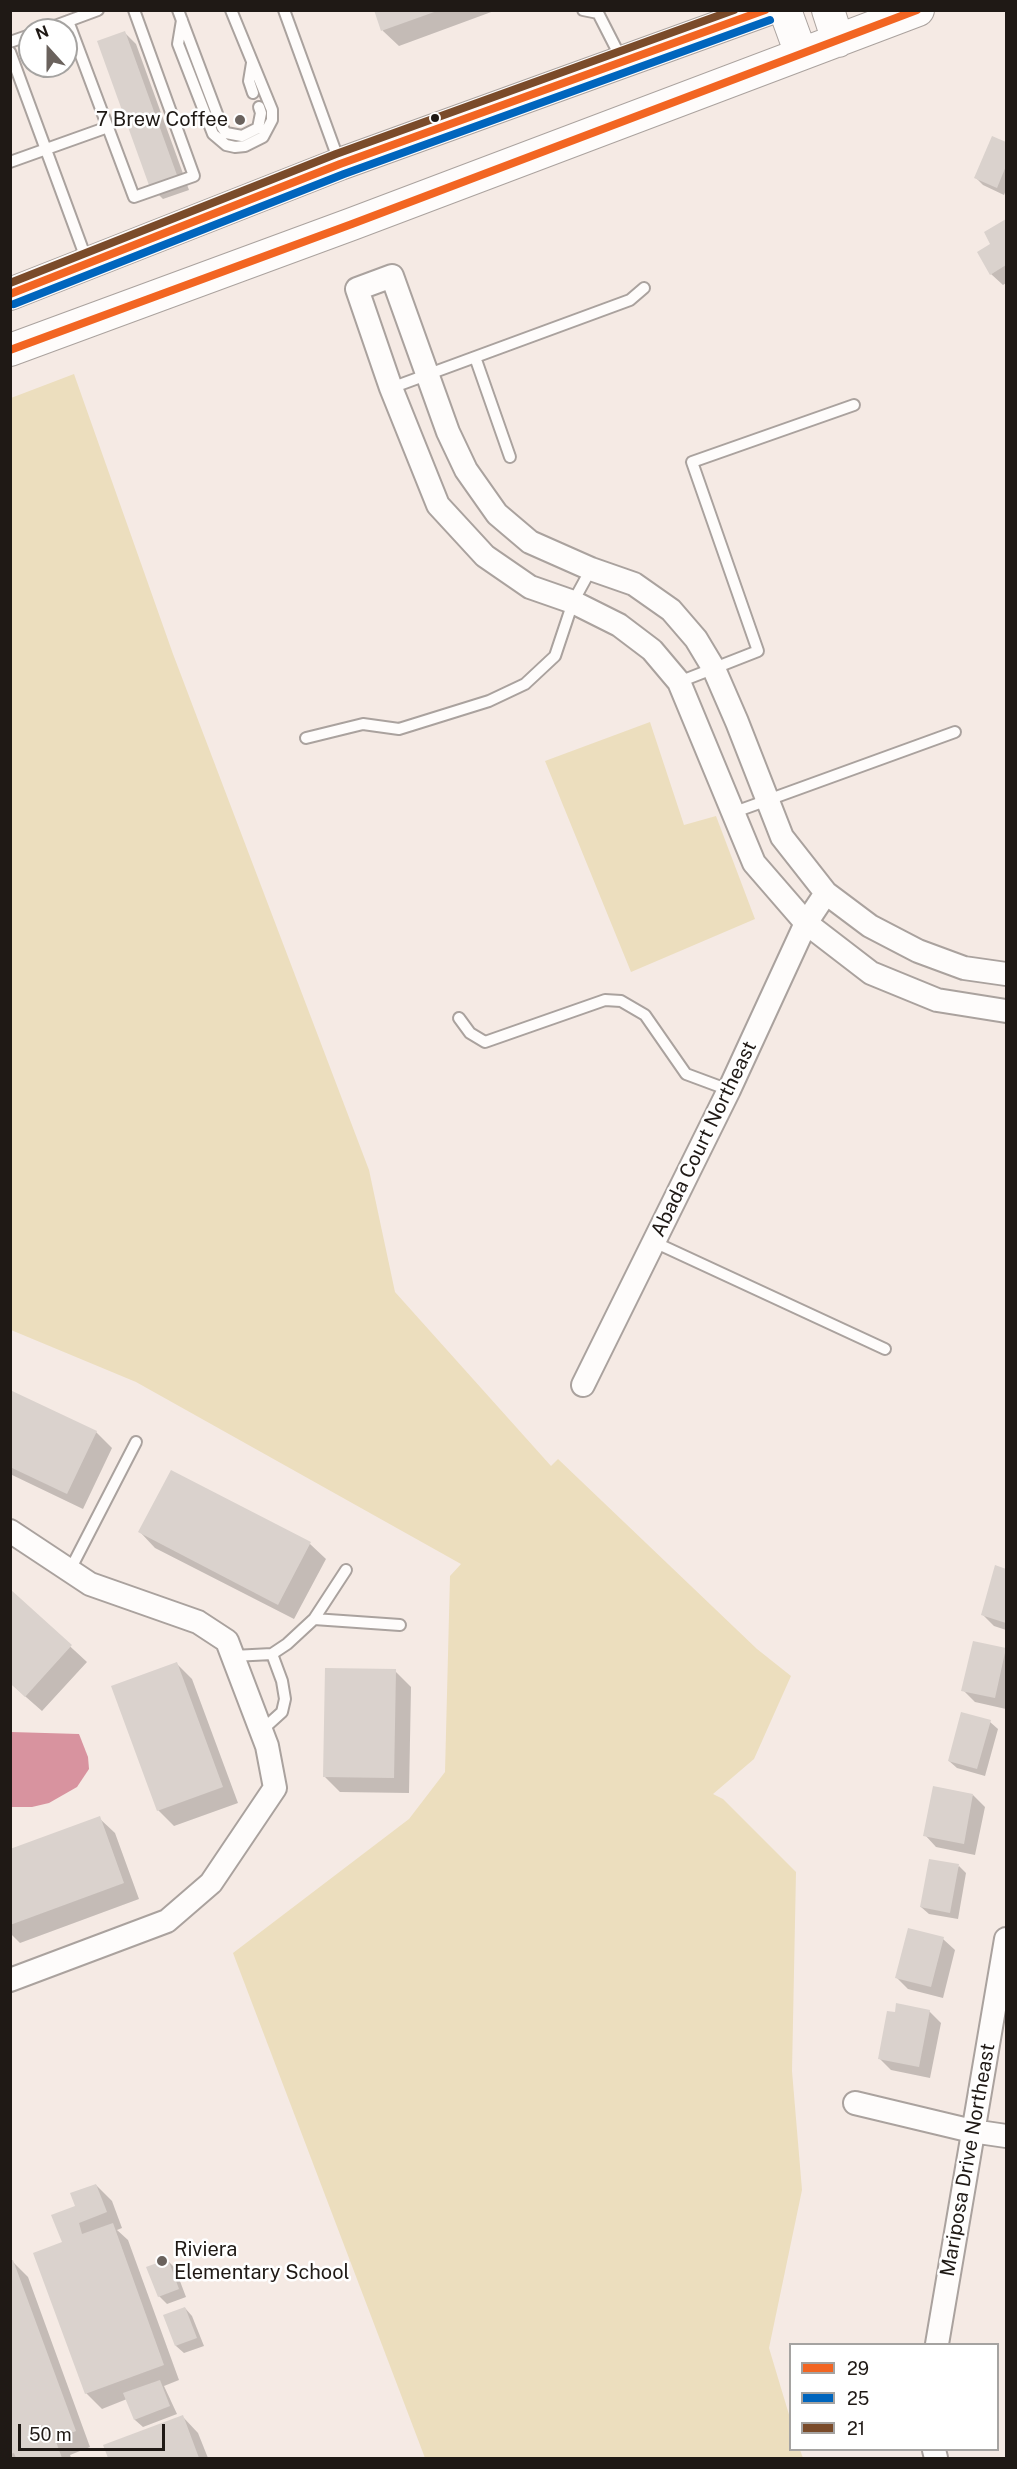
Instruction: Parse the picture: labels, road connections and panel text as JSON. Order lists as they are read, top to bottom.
{
  "streets": {
    "street": ["Abada Court Northeast", "Mariposa Drive Northeast"]
  },
  "places": ["7 Brew Coffee", "Riviera Elementary School"],
  "lines": ["transit line 29", "transit line 21", "transit line 25"],
  "legend": ["29", "25", "21"],
  "scale_bar": "50 m",
  "north": "top"
}
